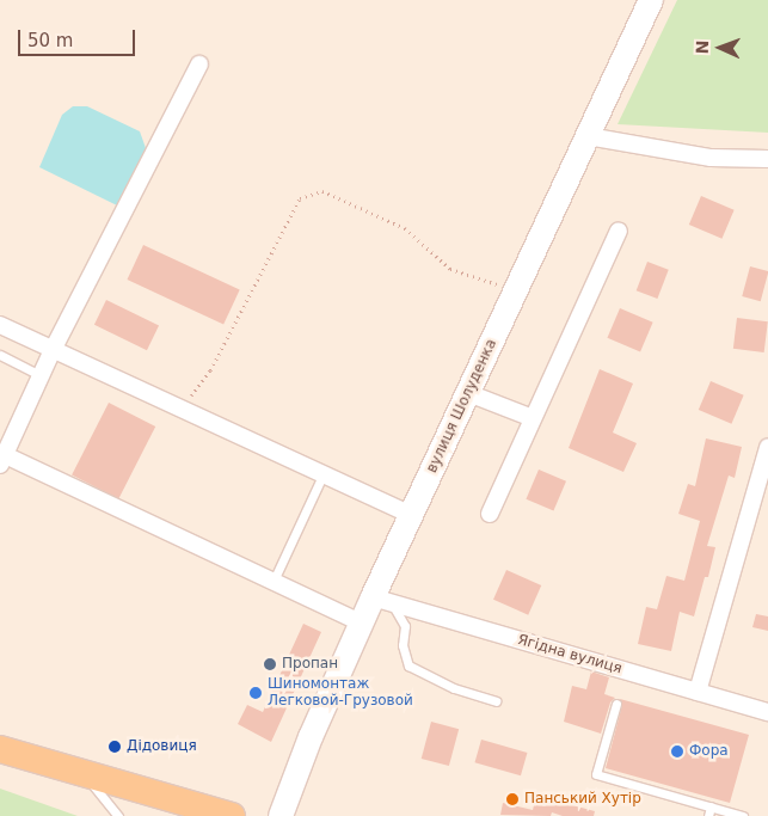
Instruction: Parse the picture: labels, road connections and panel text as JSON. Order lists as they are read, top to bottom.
{
  "streets": {
    "main road": ["вулиця Шолуденка"],
    "street": ["Ягідна вулиця"]
  },
  "crossings": [
    ["вулиця Шолуденка", "Ягідна вулиця"]
  ],
  "places": [
    "Пропан",
    "Шиномонтаж Легковой-Грузовой",
    "Дідовиця",
    "Фора",
    "Панський Хутір"
  ],
  "scale_bar": "50 m",
  "north": "left"
}
